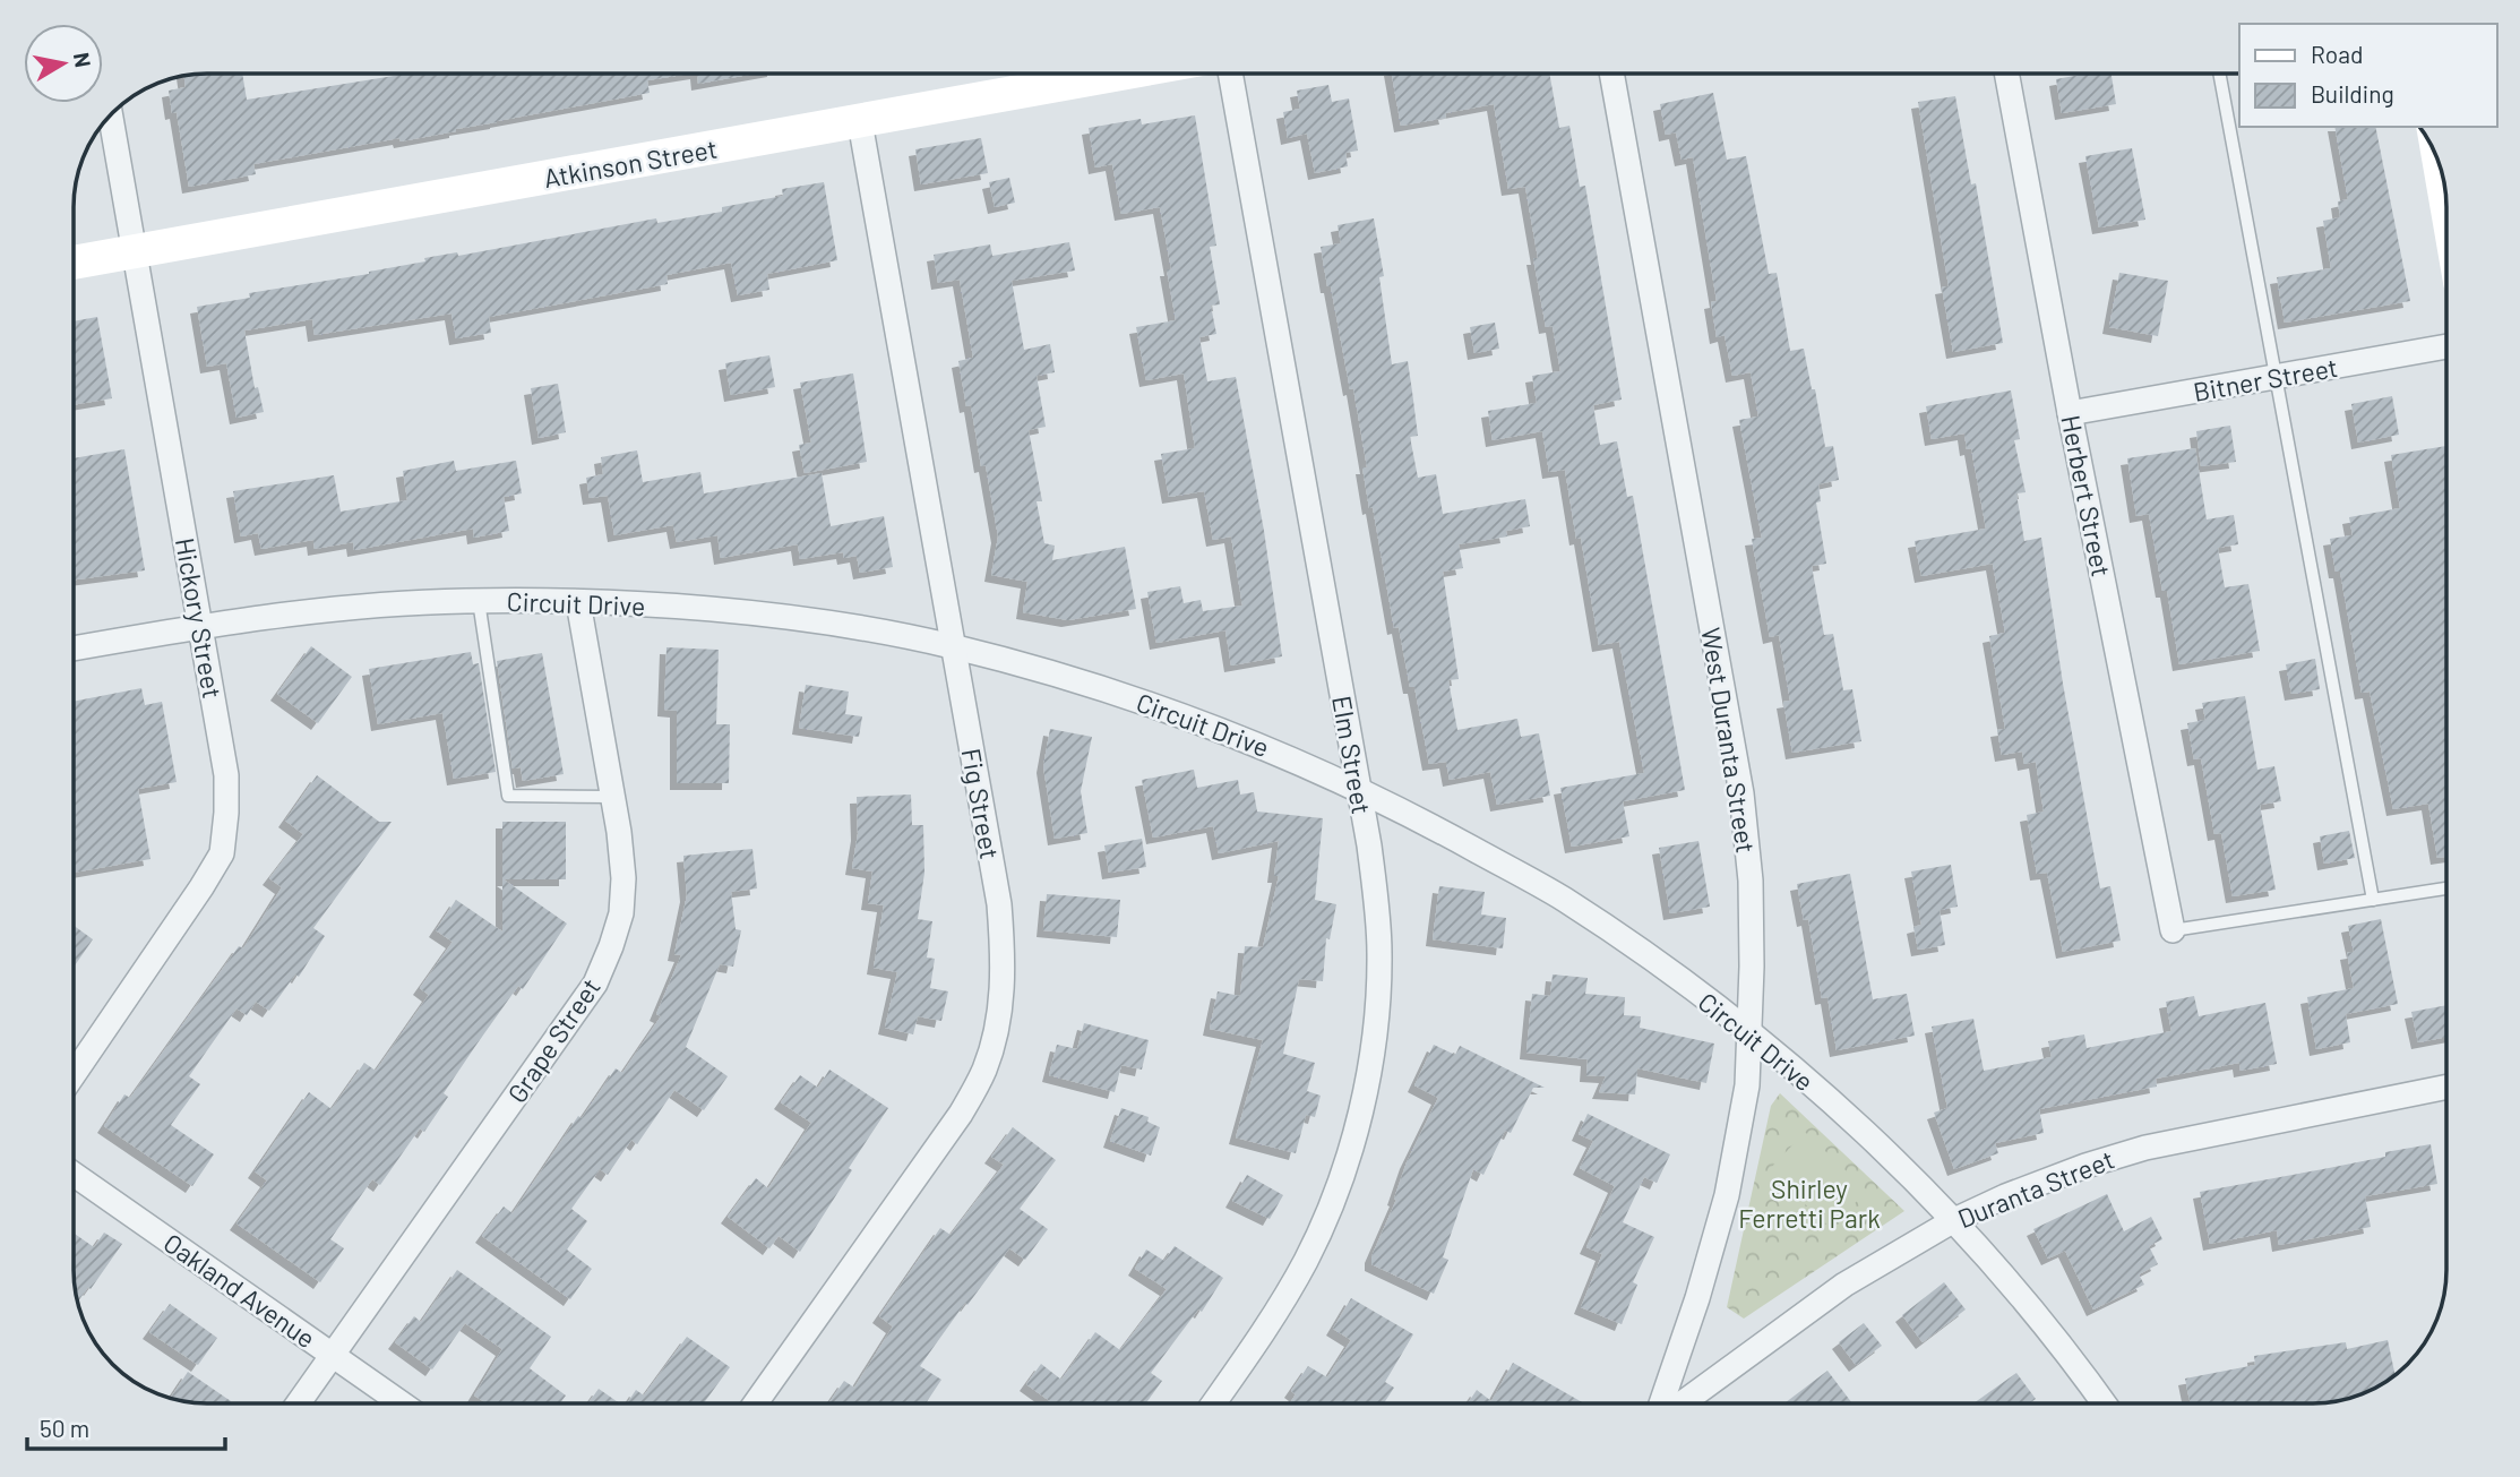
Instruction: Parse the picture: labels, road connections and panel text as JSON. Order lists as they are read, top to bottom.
{
  "streets": {
    "street": [
      "Atkinson Street",
      "Bitner Street",
      "Herbert Street",
      "Circuit Drive",
      "Hickory Street",
      "West Duranta Street",
      "Elm Street",
      "Fig Street",
      "Grape Street",
      "Duranta Street",
      "Oakland Avenue"
    ]
  },
  "crossings": [
    ["Atkinson Street", "Hickory Street"],
    ["Atkinson Street", "Fig Street"],
    ["Bitner Street", "Herbert Street"],
    ["Circuit Drive", "Hickory Street"],
    ["Circuit Drive", "West Duranta Street"],
    ["Circuit Drive", "Elm Street"],
    ["Circuit Drive", "Fig Street"],
    ["Circuit Drive", "Grape Street"],
    ["Circuit Drive", "Duranta Street"],
    ["Grape Street", "Oakland Avenue"]
  ],
  "parks": ["Shirley Ferretti Park"],
  "legend": ["Road", "Building"],
  "scale_bar": "50 m",
  "north": "right"
}
